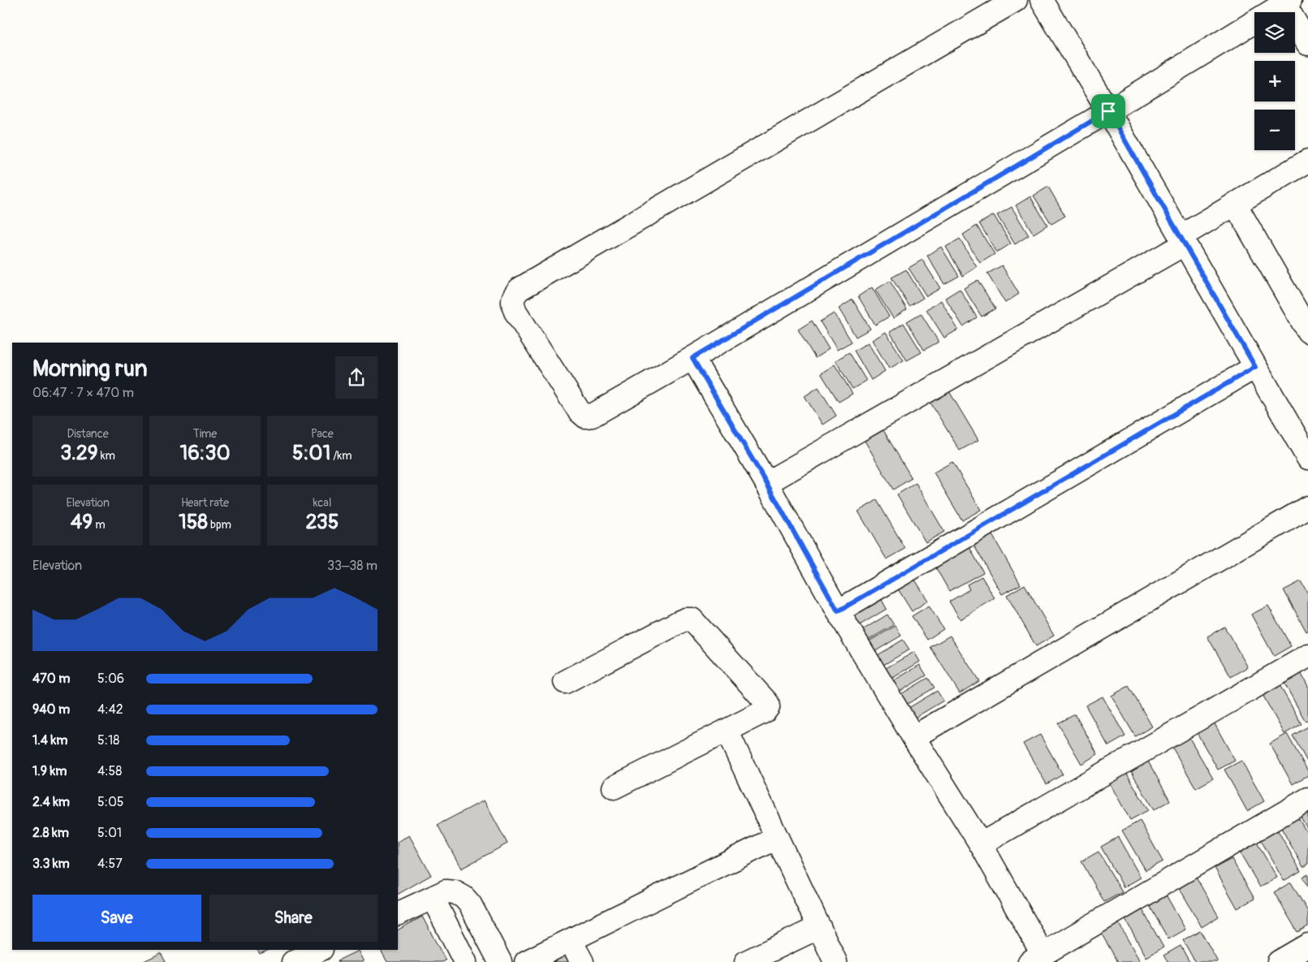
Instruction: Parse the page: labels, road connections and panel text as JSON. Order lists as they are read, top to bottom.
{
  "page": {
    "map_buttons": ["+", "−"],
    "heading": ["Morning run", "06:47 · 7 × 470 m"],
    "stats": [
      ["Distance", "3.29 km"],
      ["Time", "16:30"],
      ["Pace", "5:01 /km"],
      ["Elevation", "49 m"],
      ["Heart rate", "158 bpm"],
      ["kcal", "235"]
    ],
    "chart": ["Elevation", "33–38 m"],
    "list": [
      {
        "name": "470 m",
        "note": "5:06"
      },
      {
        "name": "940 m",
        "note": "4:42"
      },
      {
        "name": "1.4 km",
        "note": "5:18"
      },
      {
        "name": "1.9 km",
        "note": "4:58"
      },
      {
        "name": "2.4 km",
        "note": "5:05"
      },
      {
        "name": "2.8 km",
        "note": "5:01"
      },
      {
        "name": "3.3 km",
        "note": "4:57"
      }
    ],
    "buttons": ["Save", "Share"]
  }
}
